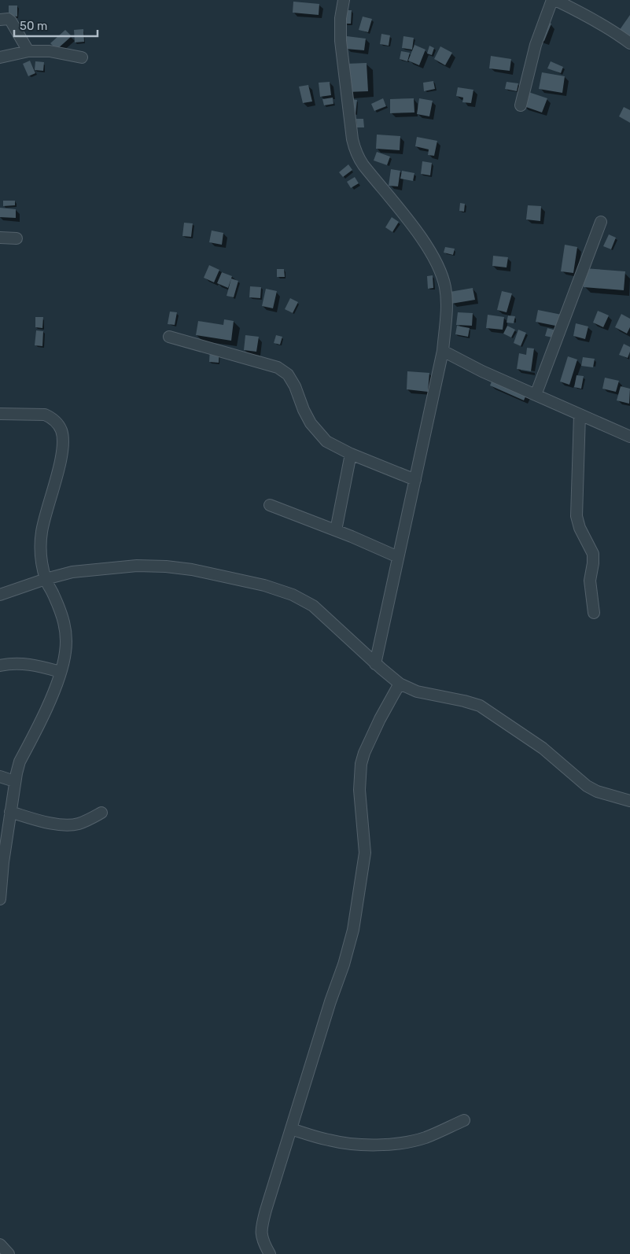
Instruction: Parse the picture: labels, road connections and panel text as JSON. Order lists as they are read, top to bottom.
{
  "scale_bar": "50 m"
}
